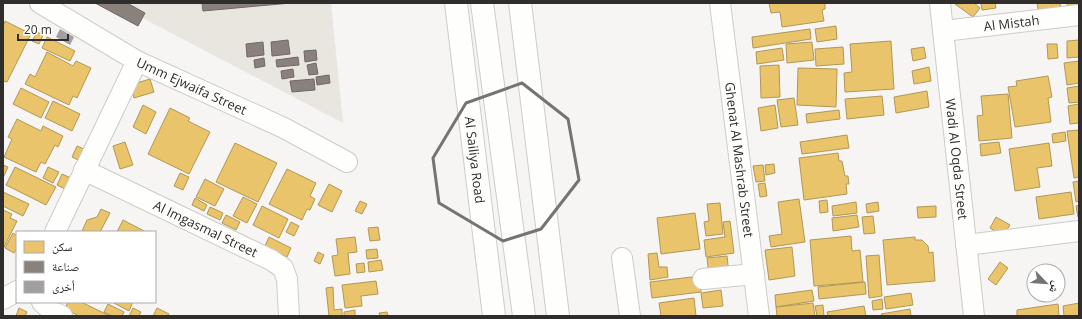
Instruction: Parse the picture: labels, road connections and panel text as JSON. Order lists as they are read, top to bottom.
{
  "streets": {
    "main road": ["Al Sailiya Road"],
    "street": [
      "Al Mistah",
      "Umm Ejwaifa Street",
      "Ghenat Al Mashrab Street",
      "Wadi Al Oqda Street",
      "Al Imgasmal Street"
    ]
  },
  "crossings": [
    ["Al Mistah", "Wadi Al Oqda Street"]
  ],
  "legend": ["سكن", "صناعة", "أخرى"],
  "scale_bar": "20 m",
  "north": "bottom right"
}
